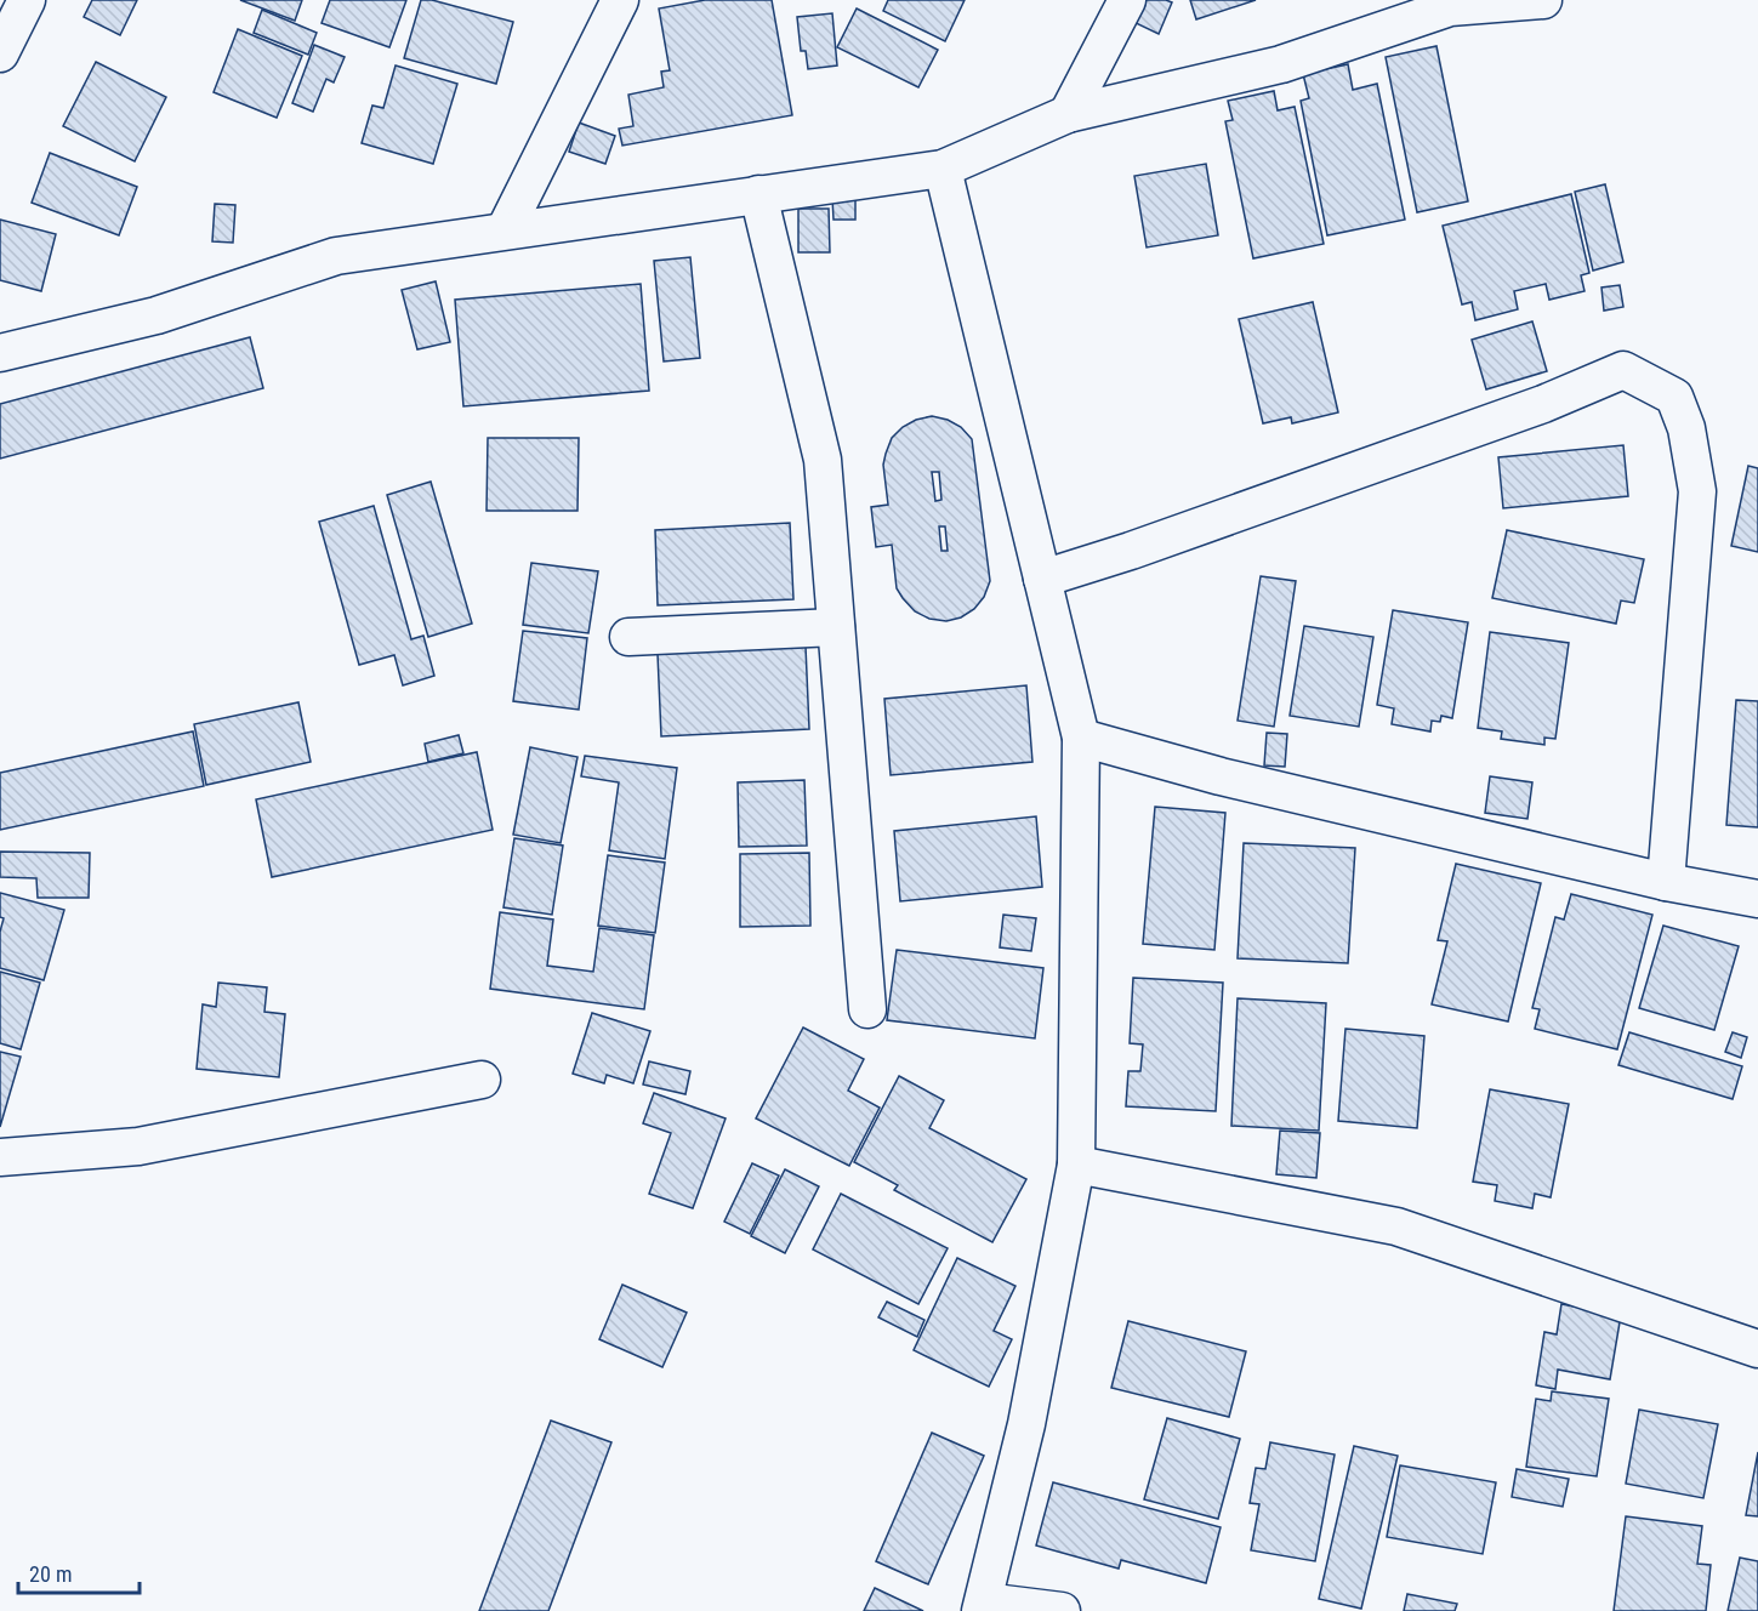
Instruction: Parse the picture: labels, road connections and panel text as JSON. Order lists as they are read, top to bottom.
{
  "scale_bar": "20 m"
}
